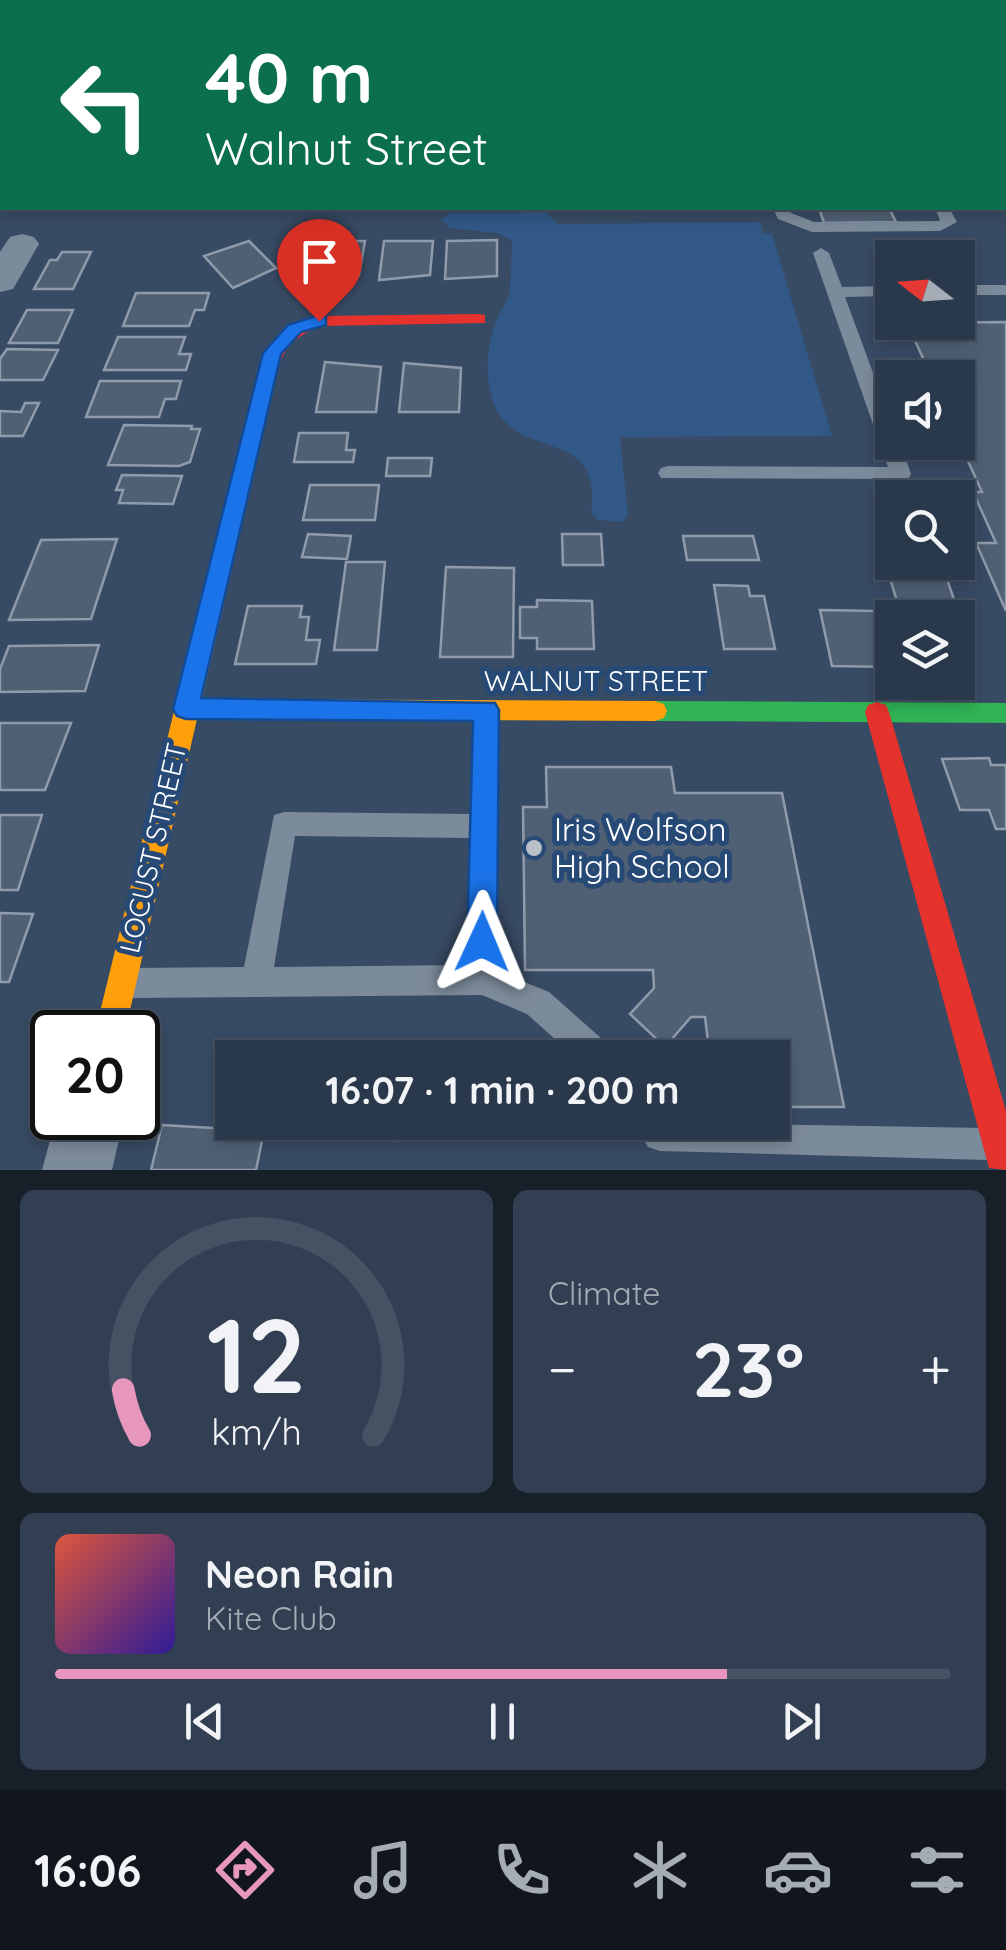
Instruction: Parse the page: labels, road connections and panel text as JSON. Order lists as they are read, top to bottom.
{
  "streets": {
    "street": ["WALNUT STREET", "LOCUST STREET"]
  },
  "crossings": [
    ["WALNUT STREET", "LOCUST STREET"]
  ],
  "places": ["Iris Wolfson High School"],
  "north": "left",
  "page": {
    "turn": ["40 m", "Walnut Street"],
    "limit": "20",
    "trip": "16:07 · 1 min · 200 m",
    "tile": "Climate",
    "heat": ["−", "23°", "+"],
    "song": ["Neon Rain", "Kite Club"],
    "tabs": "16:06",
    "gauge": ["12", "km/h"]
  }
}
